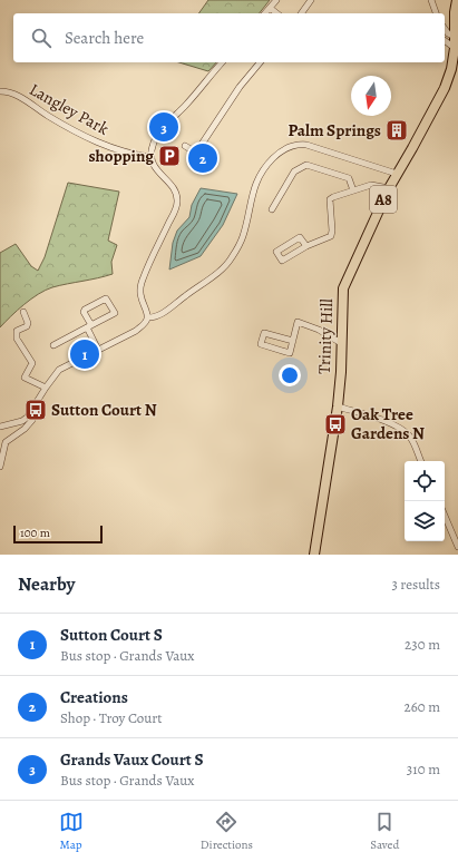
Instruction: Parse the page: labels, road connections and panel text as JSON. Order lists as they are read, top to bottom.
{
  "streets": {
    "main road": ["A8", "Trinity Hill"],
    "street": ["Langley Park"]
  },
  "crossings": [
    ["A8", "Trinity Hill"]
  ],
  "places": {
    "building": ["Palm Springs"],
    "parking": ["shopping"],
    "bus stop": ["Sutton Court N", "Oak Tree Gardens N"]
  },
  "scale_bar": "100 m",
  "north": "bottom",
  "page": {
    "search": "Search here",
    "pins": ["3", "2", "1"],
    "scale": "100 m",
    "heading": ["Nearby", "3 results"],
    "list": [
      {
        "mark": "1",
        "name": "Sutton Court S",
        "note": "Bus stop · Grands Vaux",
        "value": "230 m"
      },
      {
        "mark": "2",
        "name": "Creations",
        "note": "Shop · Troy Court",
        "value": "260 m"
      },
      {
        "mark": "3",
        "name": "Grands Vaux Court S",
        "note": "Bus stop · Grands Vaux",
        "value": "310 m"
      }
    ],
    "nav": ["Map", "Directions", "Saved"]
  }
}
